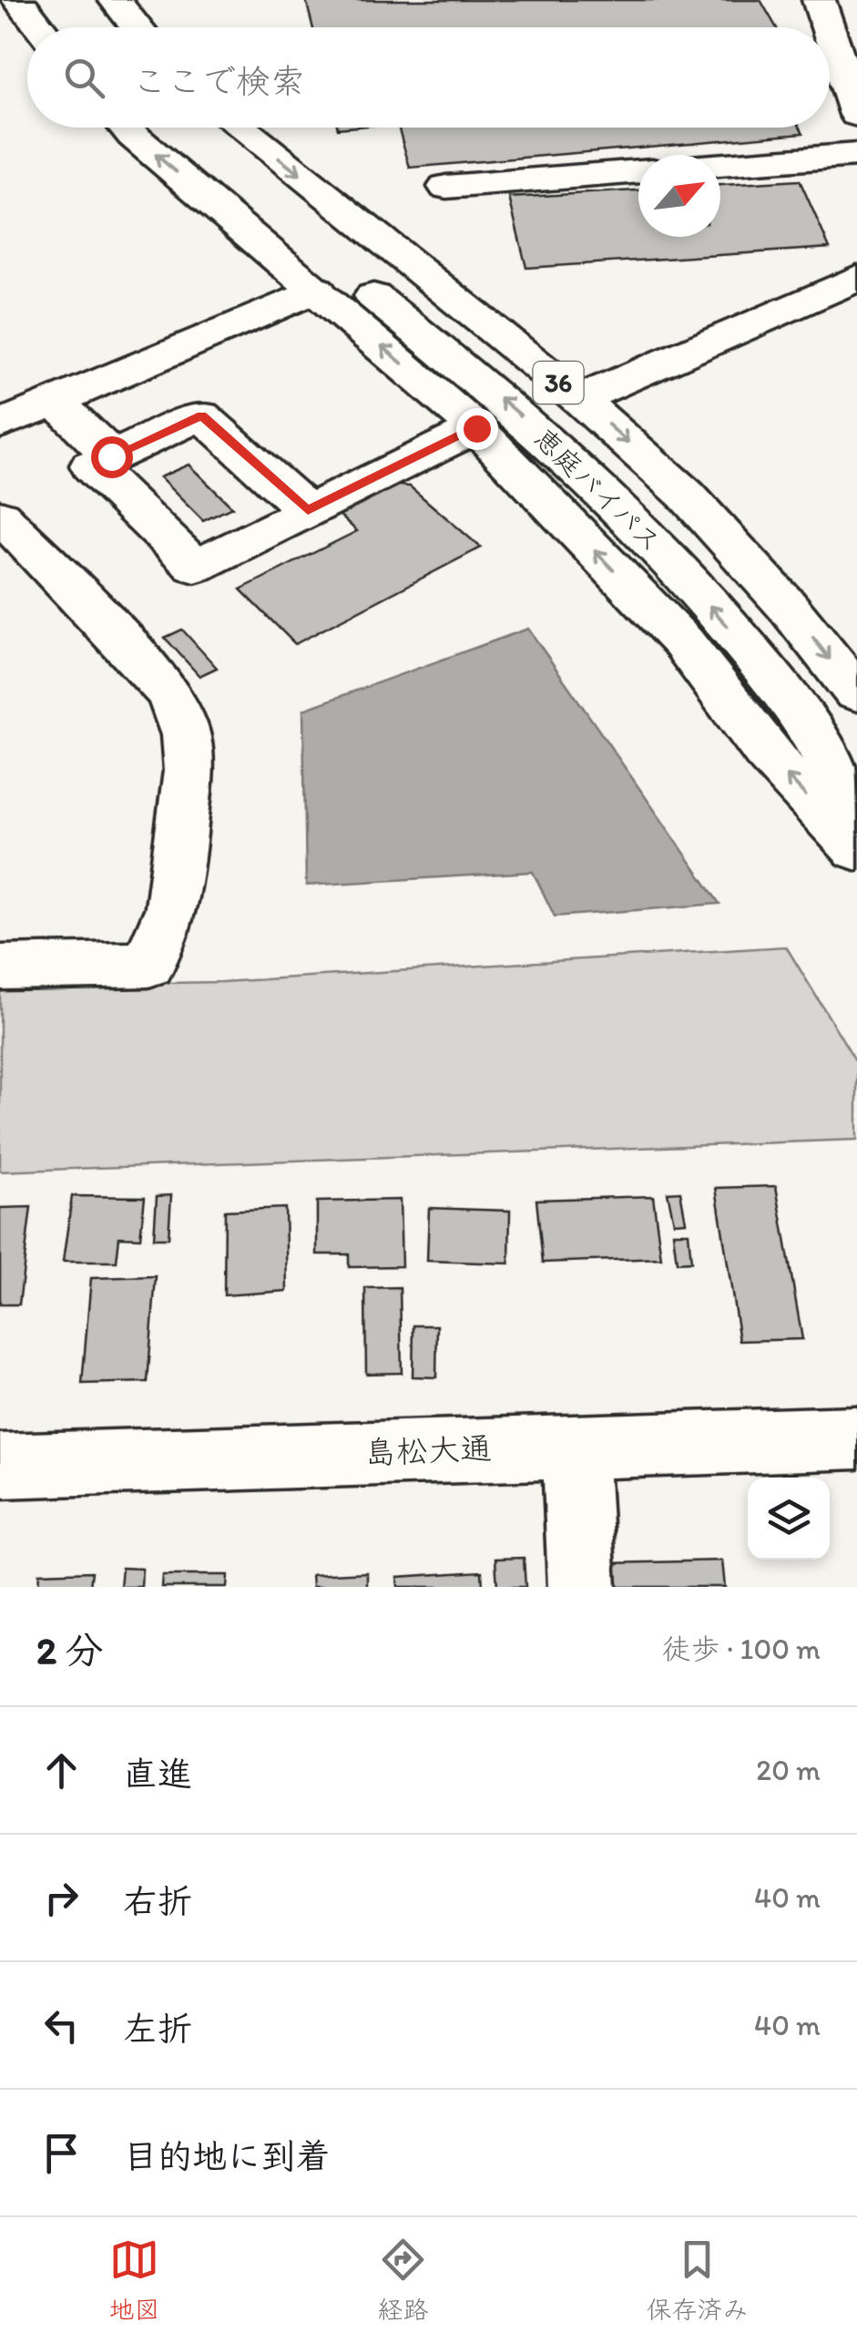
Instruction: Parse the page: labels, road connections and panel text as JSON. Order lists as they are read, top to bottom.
{
  "streets": {
    "main road": ["36", "恵庭バイパス", "島松大通"]
  },
  "north": "top right",
  "page": {
    "search": "ここで検索",
    "heading": ["2 分", "徒歩 · 100 m"],
    "list": [
      ["直進", "20 m"],
      ["右折", "40 m"],
      ["左折", "40 m"],
      "目的地に到着"
    ],
    "nav": ["地図", "経路", "保存済み"]
  }
}
